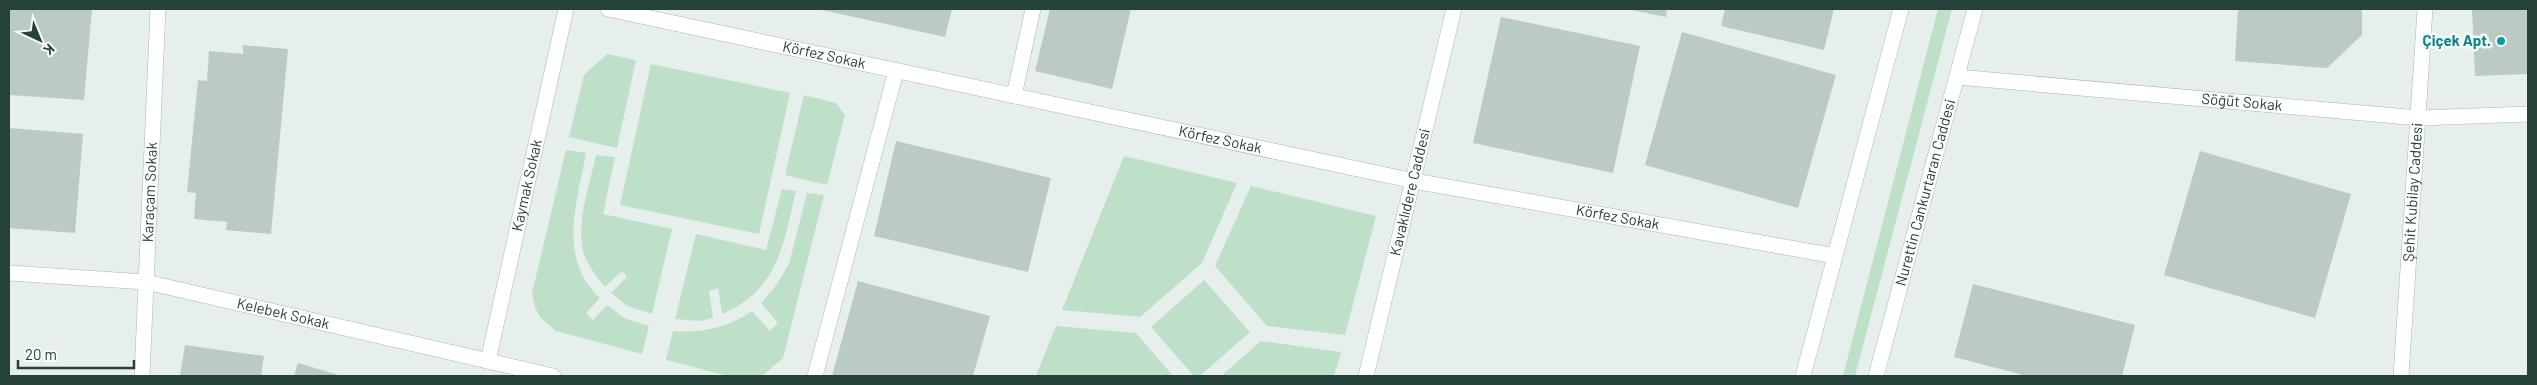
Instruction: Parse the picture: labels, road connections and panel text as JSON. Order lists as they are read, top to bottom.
{
  "streets": {
    "street": [
      "Körfez Sokak",
      "Söğüt Sokak",
      "Kaymak Sokak",
      "Nurettin Cankurtaran Caddesi",
      "Karaçam Sokak",
      "Kavaklıdere Caddesi",
      "Şehit Kubilay Caddesi",
      "Kelebek Sokak"
    ]
  },
  "crossings": [
    ["Körfez Sokak", "Kavaklıdere Caddesi"],
    ["Söğüt Sokak", "Nurettin Cankurtaran Caddesi"],
    ["Söğüt Sokak", "Şehit Kubilay Caddesi"],
    ["Kaymak Sokak", "Kelebek Sokak"],
    ["Karaçam Sokak", "Kelebek Sokak"]
  ],
  "places": ["Çiçek Apt."],
  "scale_bar": "20 m",
  "north": "bottom right"
}
